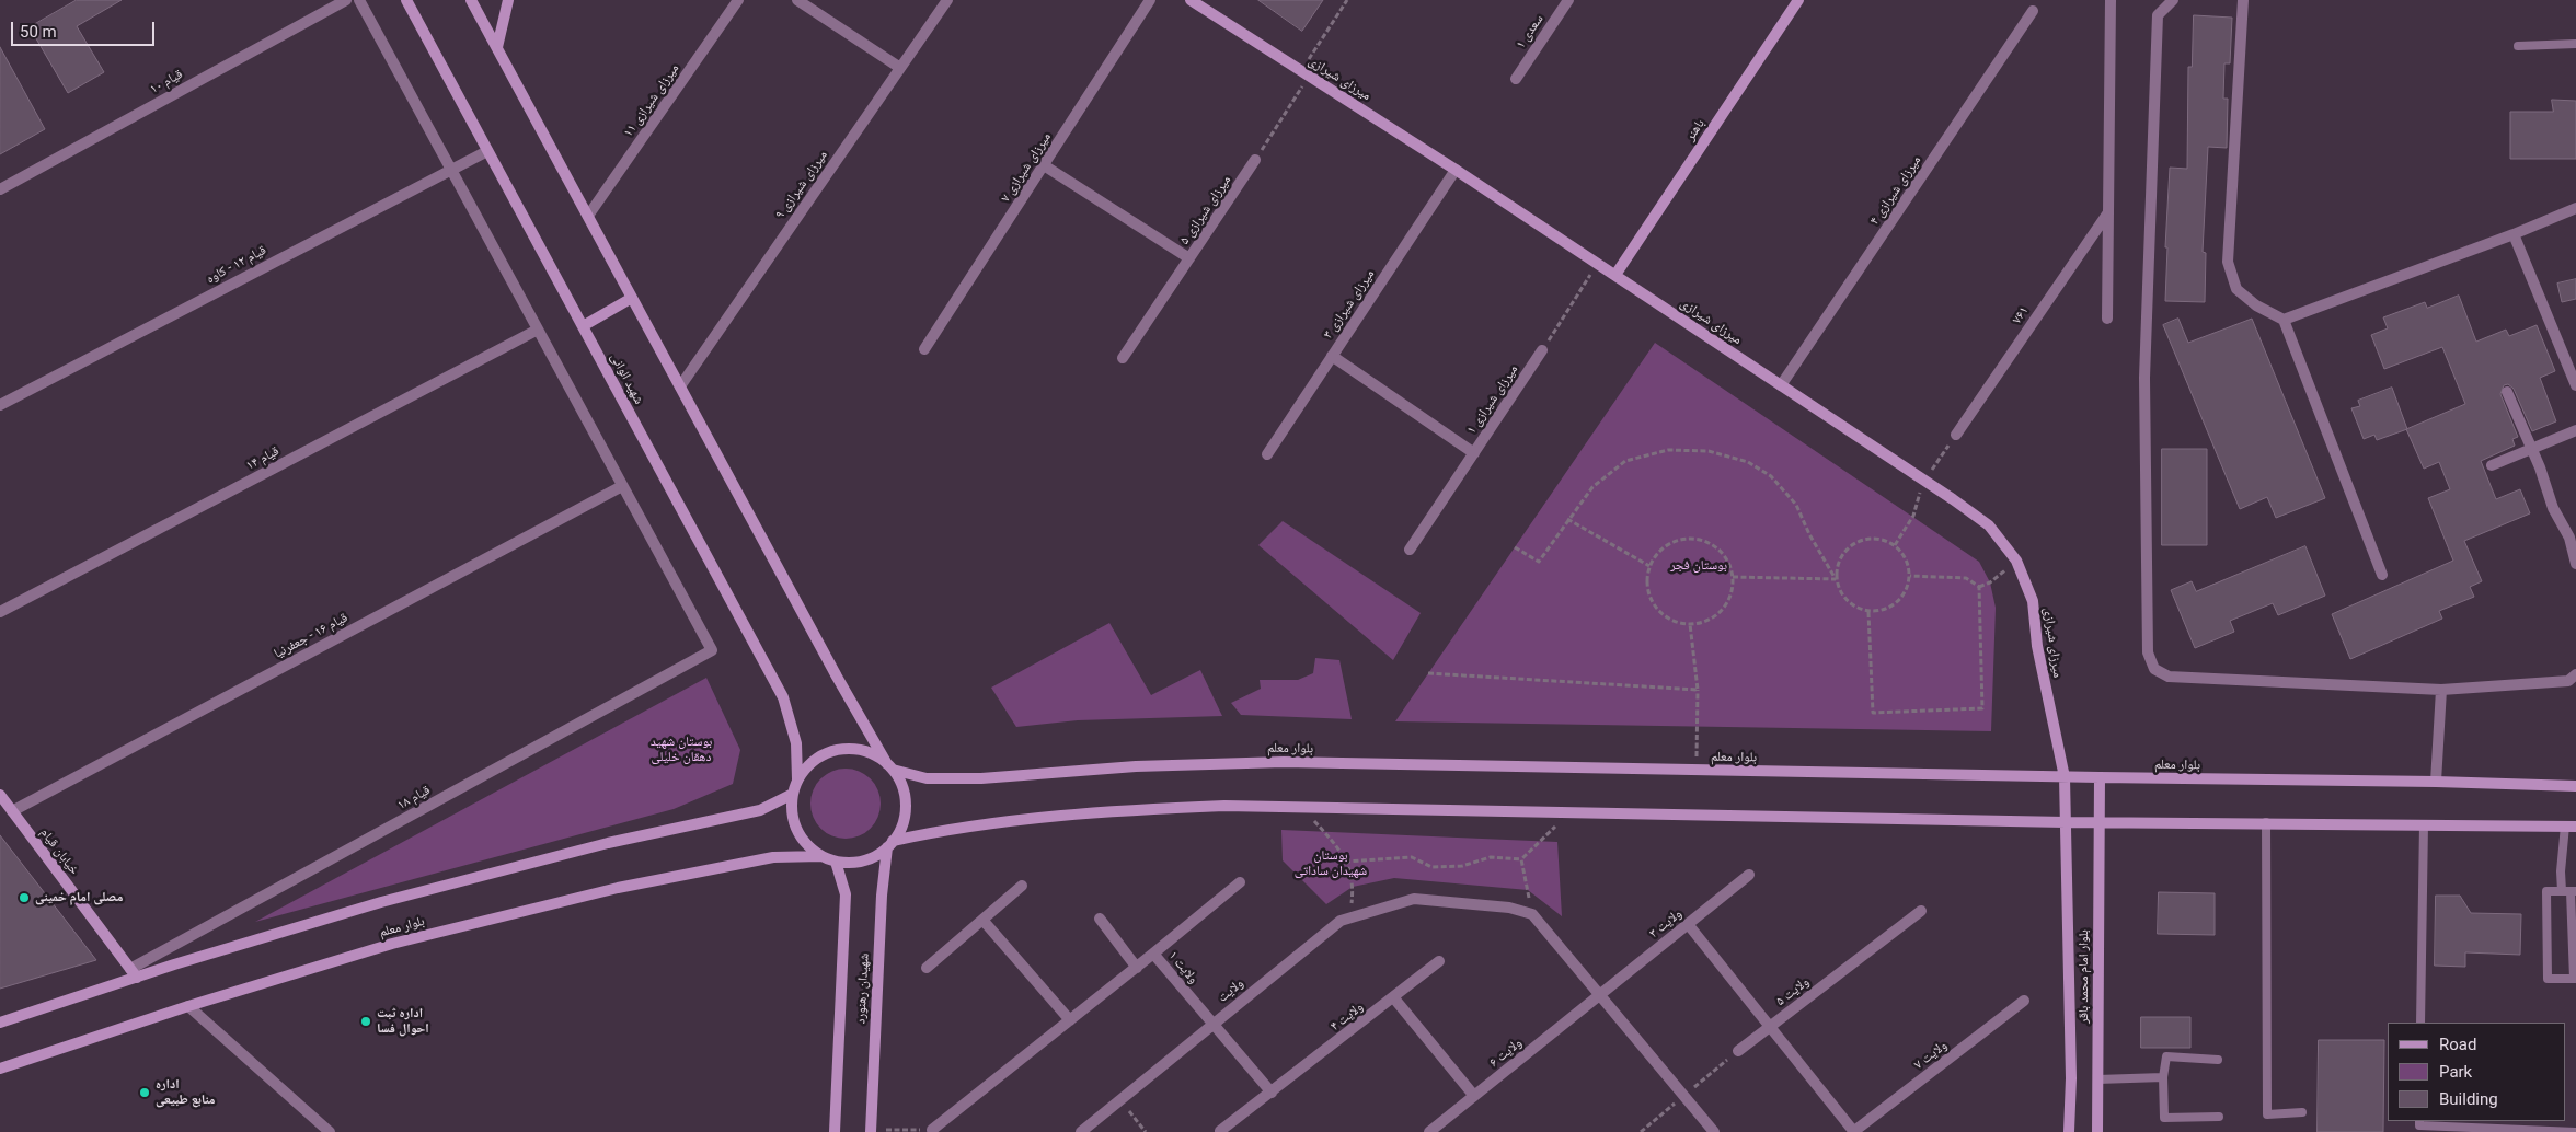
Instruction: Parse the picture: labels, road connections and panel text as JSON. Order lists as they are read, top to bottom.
{
  "streets": {
    "main road": [
      "میرزای شیرازی",
      "باهنر",
      "شهید الوانی",
      "بلوار معلم",
      "خیابان قیام",
      "بلوار امام محمد باقر",
      "شهیدان رهنورد"
    ],
    "street": [
      "سعدی ۱",
      "قیام ۱۰",
      "میرزای شیرازی ۱۱",
      "میرزای شیرازی ۷",
      "میرزای شیرازی ۹",
      "میرزای شیرازی ۴",
      "میرزای شیرازی ۵",
      "قیام ۱۲ - کاوه",
      "میرزای شیرازی ۳",
      "۷۶۱",
      "میرزای شیرازی ۱",
      "قیام ۱۴",
      "قیام ۱۶ - جعفرنیا",
      "قیام ۱۸",
      "ولایت ۳",
      "ولایت ۱",
      "ولایت",
      "ولایت ۵",
      "ولایت ۴",
      "ولایت ۶",
      "ولایت ۷"
    ]
  },
  "crossings": [
    ["میرزای شیرازی", "باهنر"],
    ["میرزای شیرازی", "میرزای شیرازی ۴"],
    ["میرزای شیرازی", "میرزای شیرازی ۳"],
    ["میرزای شیرازی", "بلوار معلم"],
    ["میرزای شیرازی", "بلوار امام محمد باقر"],
    ["قیام ۱۲ - کاوه", "شهید الوانی"],
    ["شهید الوانی", "بلوار معلم"],
    ["شهید الوانی", "شهیدان رهنورد"],
    ["قیام ۱۶ - جعفرنیا", "قیام ۱۸"],
    ["قیام ۱۶ - جعفرنیا", "خیابان قیام"],
    ["بلوار معلم", "بلوار امام محمد باقر"],
    ["بلوار معلم", "شهیدان رهنورد"],
    ["قیام ۱۸", "خیابان قیام"],
    ["ولایت ۳", "ولایت ۶"],
    ["ولایت ۱", "ولایت"]
  ],
  "parks": ["بوستان فجر", "بوستان شهید دهقان خلیلی", "بوستان شهیدان ساداتی"],
  "places": ["مصلی امام خمینی", "اداره ثبت احوال فسا", "اداره منابع طبیعی"],
  "legend": ["Road", "Park", "Building"],
  "scale_bar": "50 m"
}
